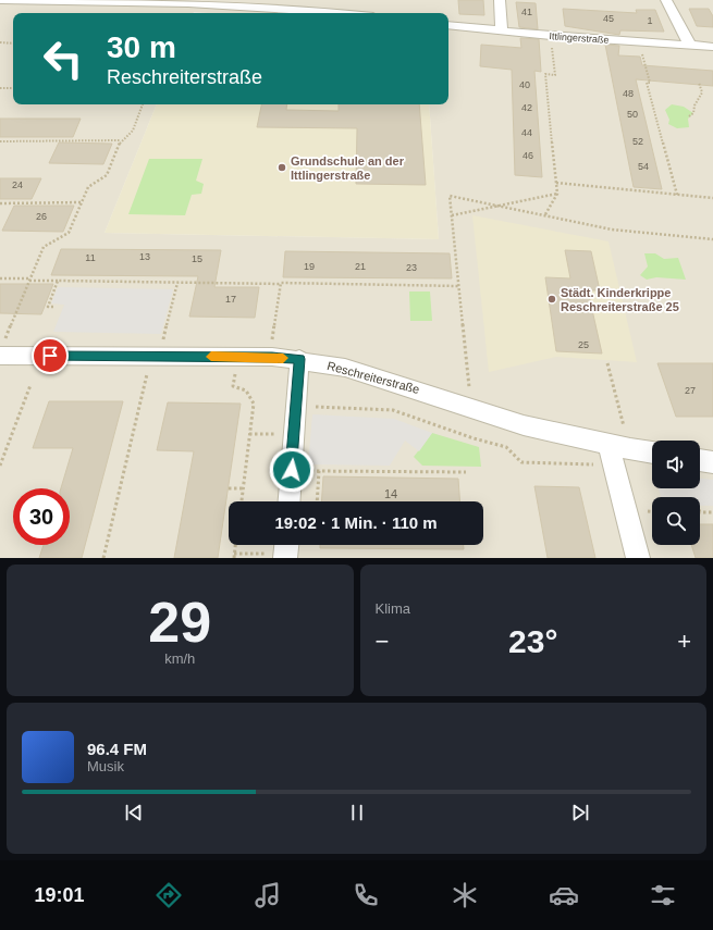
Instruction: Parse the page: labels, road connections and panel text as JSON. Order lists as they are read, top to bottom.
{
  "streets": {
    "street": ["Ittlingerstraße", "Reschreiterstraße"]
  },
  "places": ["Grundschule an der Ittlingerstraße", "Städt. Kinderkrippe Reschreiterstraße 25"],
  "house_numbers": [
    "41",
    "45",
    "1",
    "40",
    "48",
    "42",
    "50",
    "44",
    "52",
    "46",
    "54",
    "24",
    "26",
    "13",
    "11",
    "15",
    "19",
    "21",
    "23",
    "17",
    "25",
    "27",
    "14"
  ],
  "page": {
    "turn": ["30 m", "Reschreiterstraße"],
    "limit": "30",
    "trip": "19:02 · 1 Min. · 110 m",
    "tile": [
      ["29", "km/h"],
      "Klima"
    ],
    "heat": ["−", "23°", "+"],
    "song": ["96.4 FM", "Musik"],
    "tabs": "19:01"
  }
}
